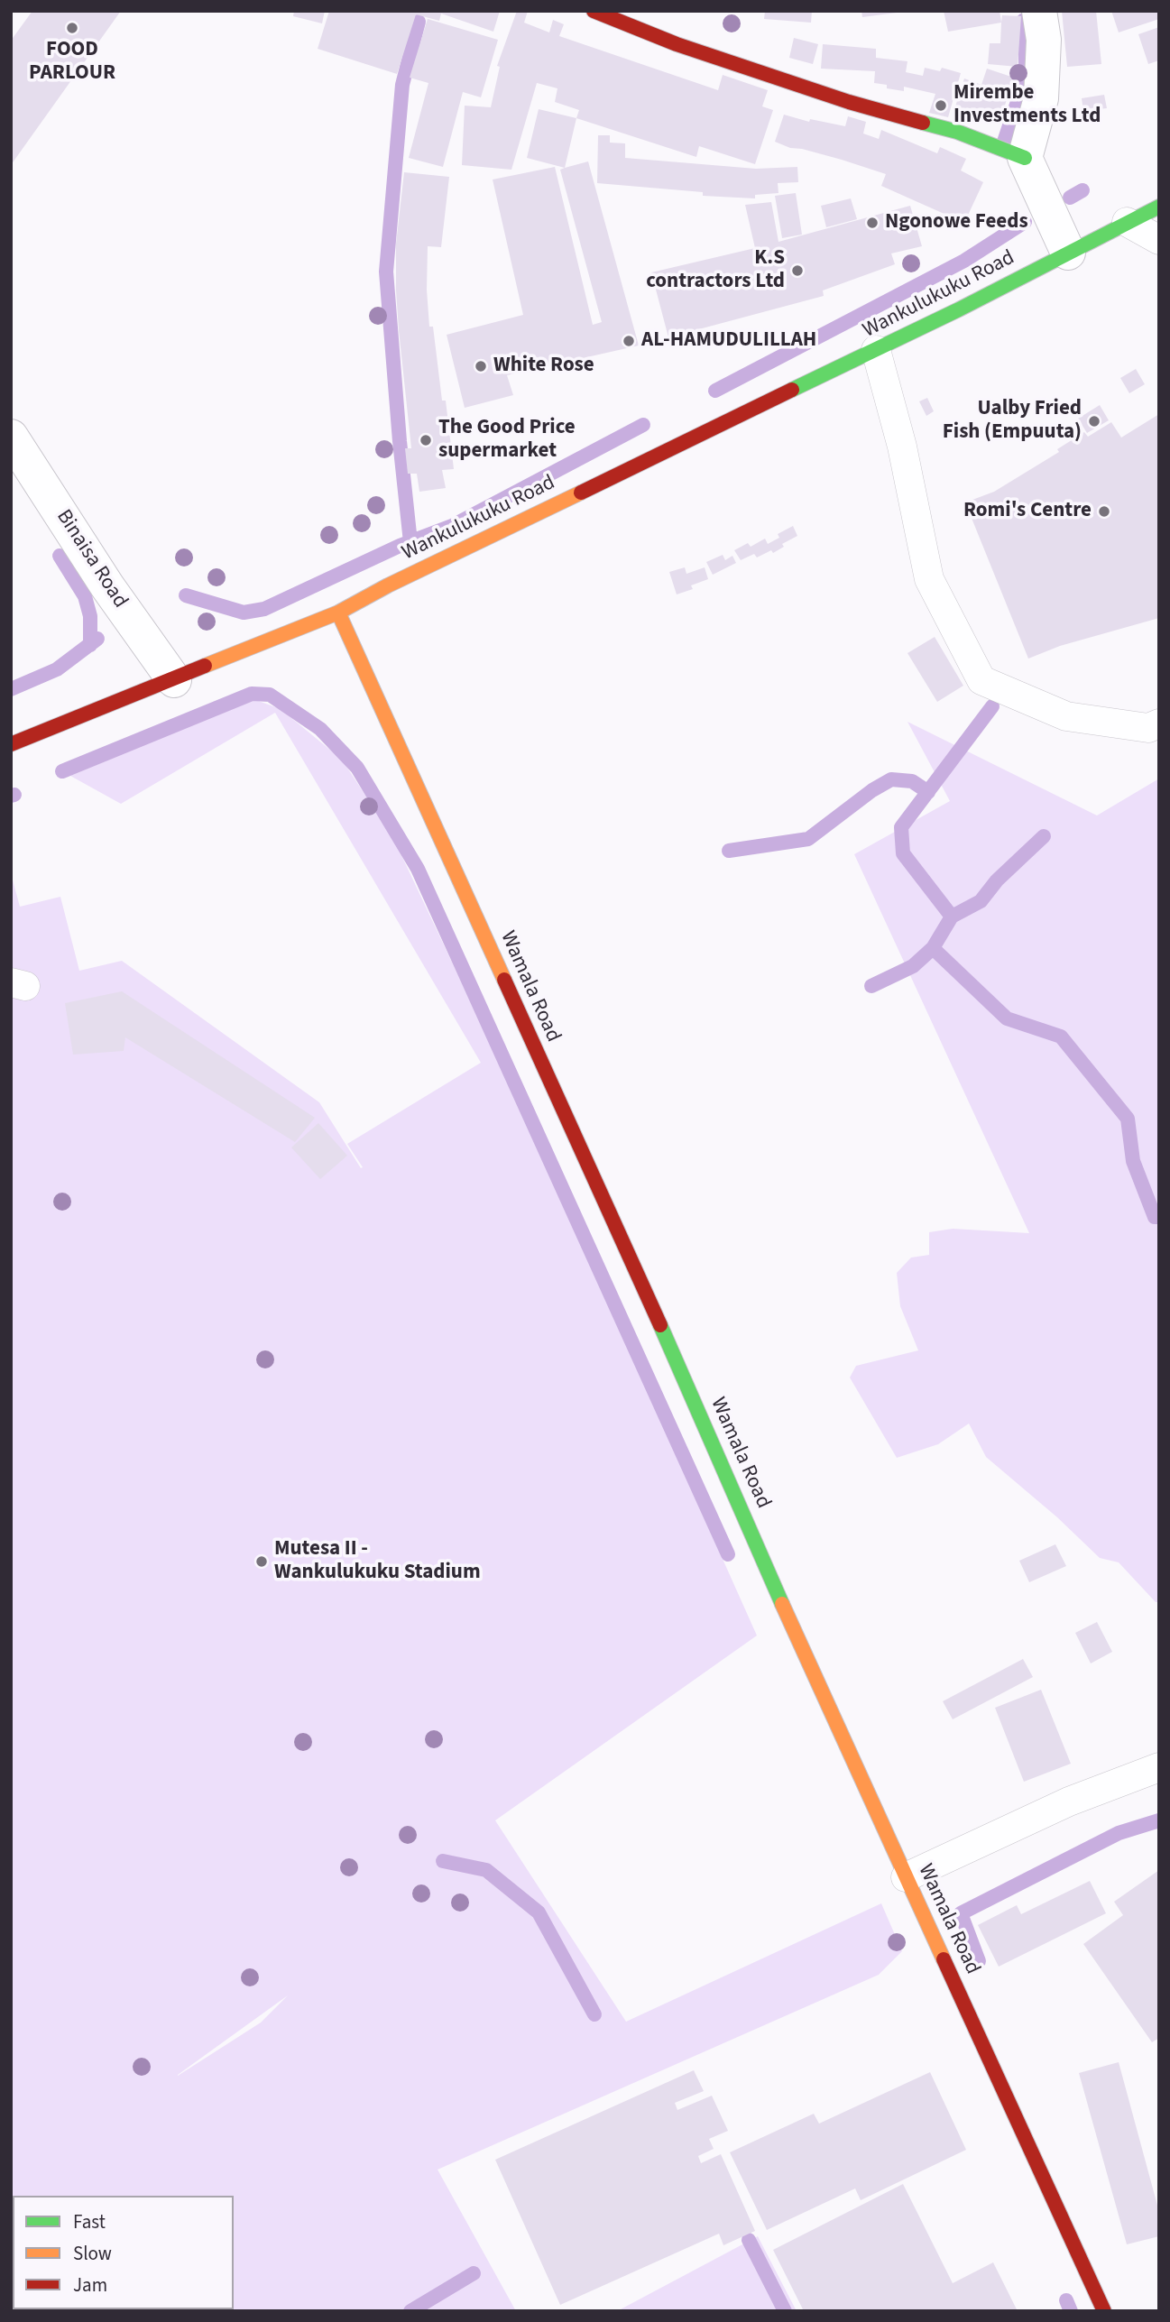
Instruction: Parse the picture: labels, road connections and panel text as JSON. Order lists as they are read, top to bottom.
{
  "streets": {
    "street": ["Wankulukuku Road", "Binaisa Road", "Wamala Road"]
  },
  "crossings": [
    ["Wankulukuku Road", "Binaisa Road"],
    ["Wankulukuku Road", "Wamala Road"]
  ],
  "places": [
    "FOOD PARLOUR",
    "Mirembe Investments Ltd",
    "Ngonowe Feeds",
    "K.S contractors Ltd",
    "AL-HAMUDULILLAH",
    "White Rose",
    "Ualby Fried Fish (Empuuta)",
    "The Good Price supermarket",
    "Romi's Centre",
    "Mutesa II - Wankulukuku Stadium"
  ],
  "legend": ["Fast", "Slow", "Jam"]
}
